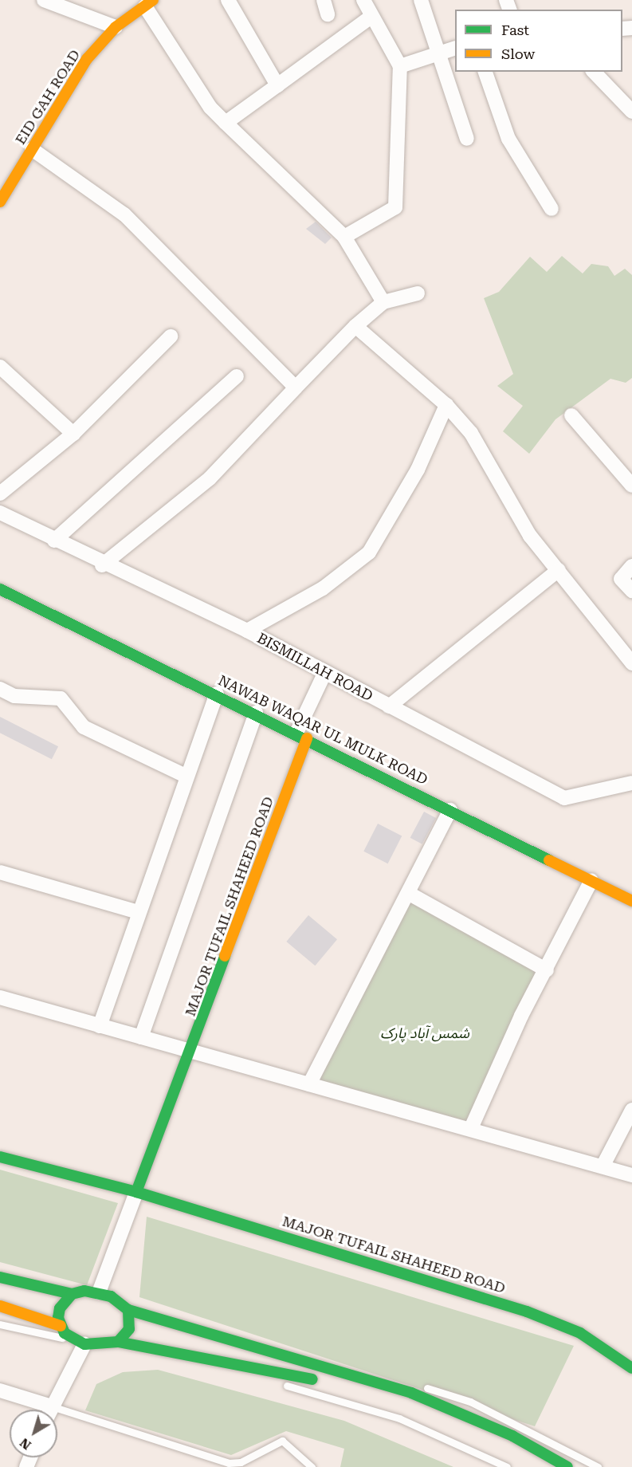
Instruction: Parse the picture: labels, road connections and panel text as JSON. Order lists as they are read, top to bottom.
{
  "streets": {
    "street": [
      "EID GAH ROAD",
      "BISMILLAH ROAD",
      "NAWAB WAQAR UL MULK ROAD",
      "MAJOR TUFAIL SHAHEED ROAD"
    ]
  },
  "crossings": [
    ["NAWAB WAQAR UL MULK ROAD", "MAJOR TUFAIL SHAHEED ROAD"]
  ],
  "parks": ["شمس آباد پارک"],
  "legend": ["Fast", "Slow"],
  "north": "bottom left"
}
